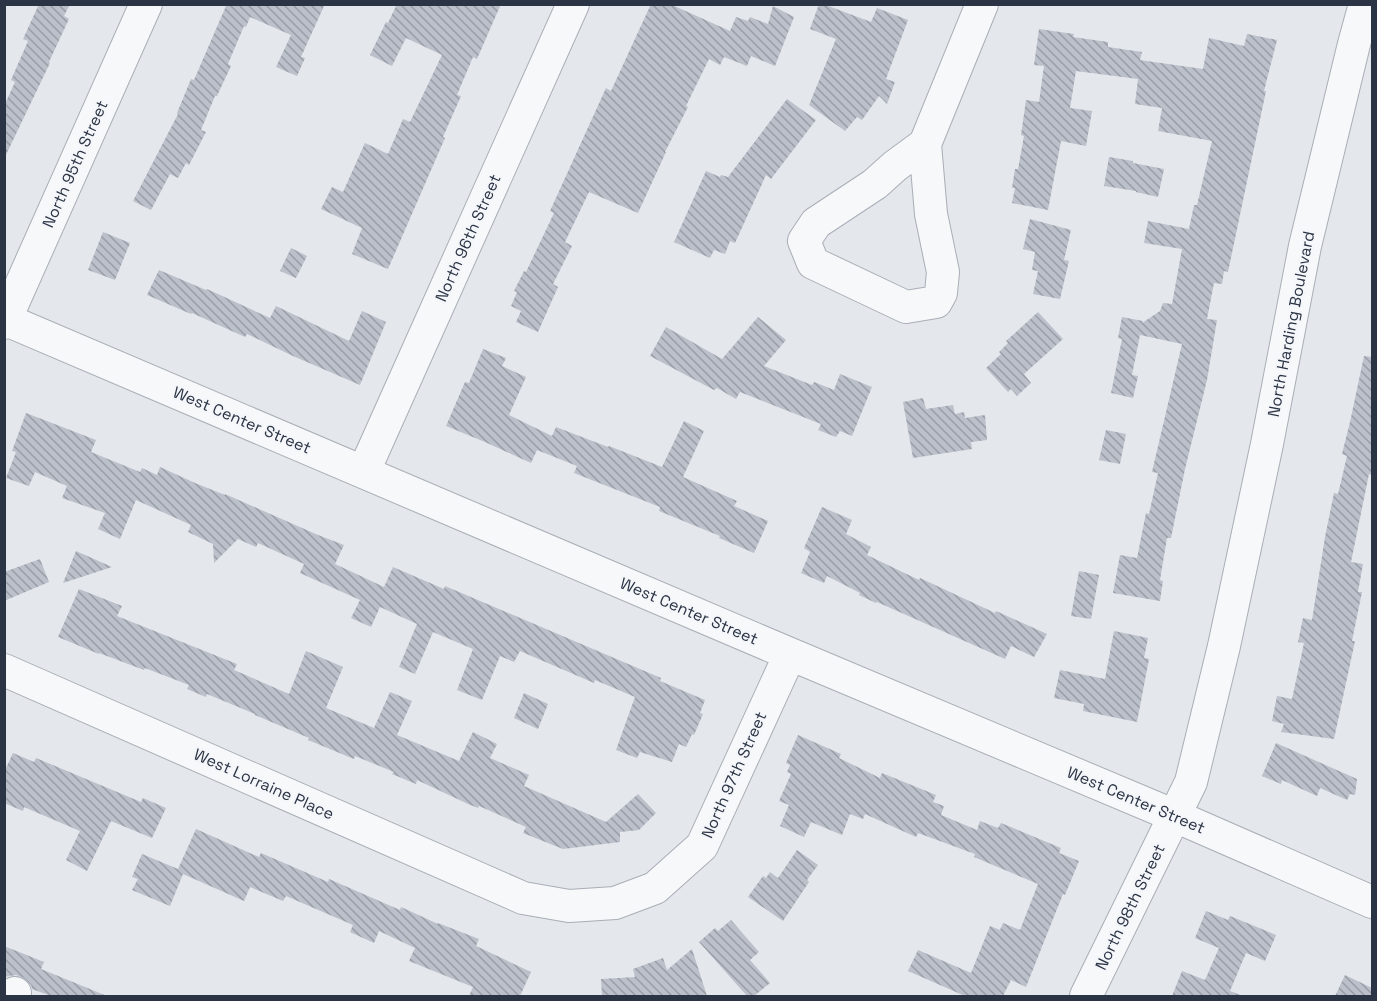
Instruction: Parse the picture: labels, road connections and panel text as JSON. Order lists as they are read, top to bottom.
{
  "streets": {
    "street": [
      "North 95th Street",
      "North 96th Street",
      "North Harding Boulevard",
      "West Center Street",
      "North 97th Street",
      "West Lorraine Place",
      "North 98th Street"
    ]
  },
  "crossings": [
    ["North 95th Street", "West Center Street"],
    ["North 96th Street", "West Center Street"],
    ["North Harding Boulevard", "North 98th Street"],
    ["West Center Street", "North 97th Street"],
    ["West Center Street", "North 98th Street"],
    ["North 97th Street", "West Lorraine Place"]
  ]
}
